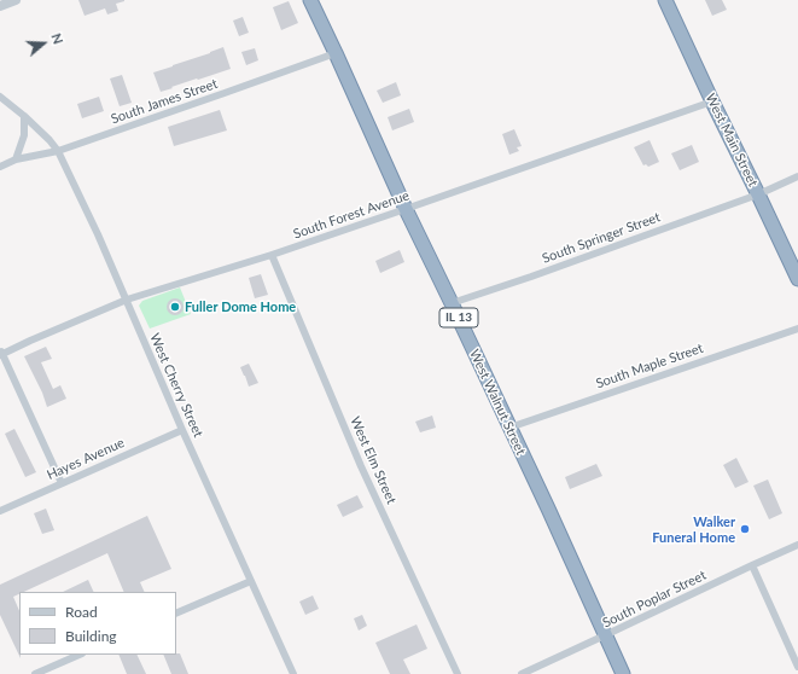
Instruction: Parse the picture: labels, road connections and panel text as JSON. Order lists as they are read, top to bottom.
{
  "streets": {
    "highway": ["West Main Street", "IL 13", "West Walnut Street"],
    "street": [
      "South James Street",
      "South Forest Avenue",
      "South Springer Street",
      "South Maple Street",
      "West Cherry Street",
      "Hayes Avenue",
      "West Elm Street",
      "South Poplar Street"
    ]
  },
  "crossings": [
    ["South James Street", "West Cherry Street"],
    ["South James Street", "West Walnut Street"],
    ["West Main Street", "South Forest Avenue"],
    ["West Main Street", "South Springer Street"],
    ["South Forest Avenue", "West Cherry Street"],
    ["South Forest Avenue", "West Walnut Street"],
    ["South Forest Avenue", "West Elm Street"],
    ["South Springer Street", "West Walnut Street"],
    ["South Maple Street", "West Walnut Street"],
    ["West Cherry Street", "Hayes Avenue"],
    ["West Walnut Street", "South Poplar Street"]
  ],
  "places": ["Fuller Dome Home", "Walker Funeral Home"],
  "legend": ["Road", "Building"],
  "north": "right"
}
